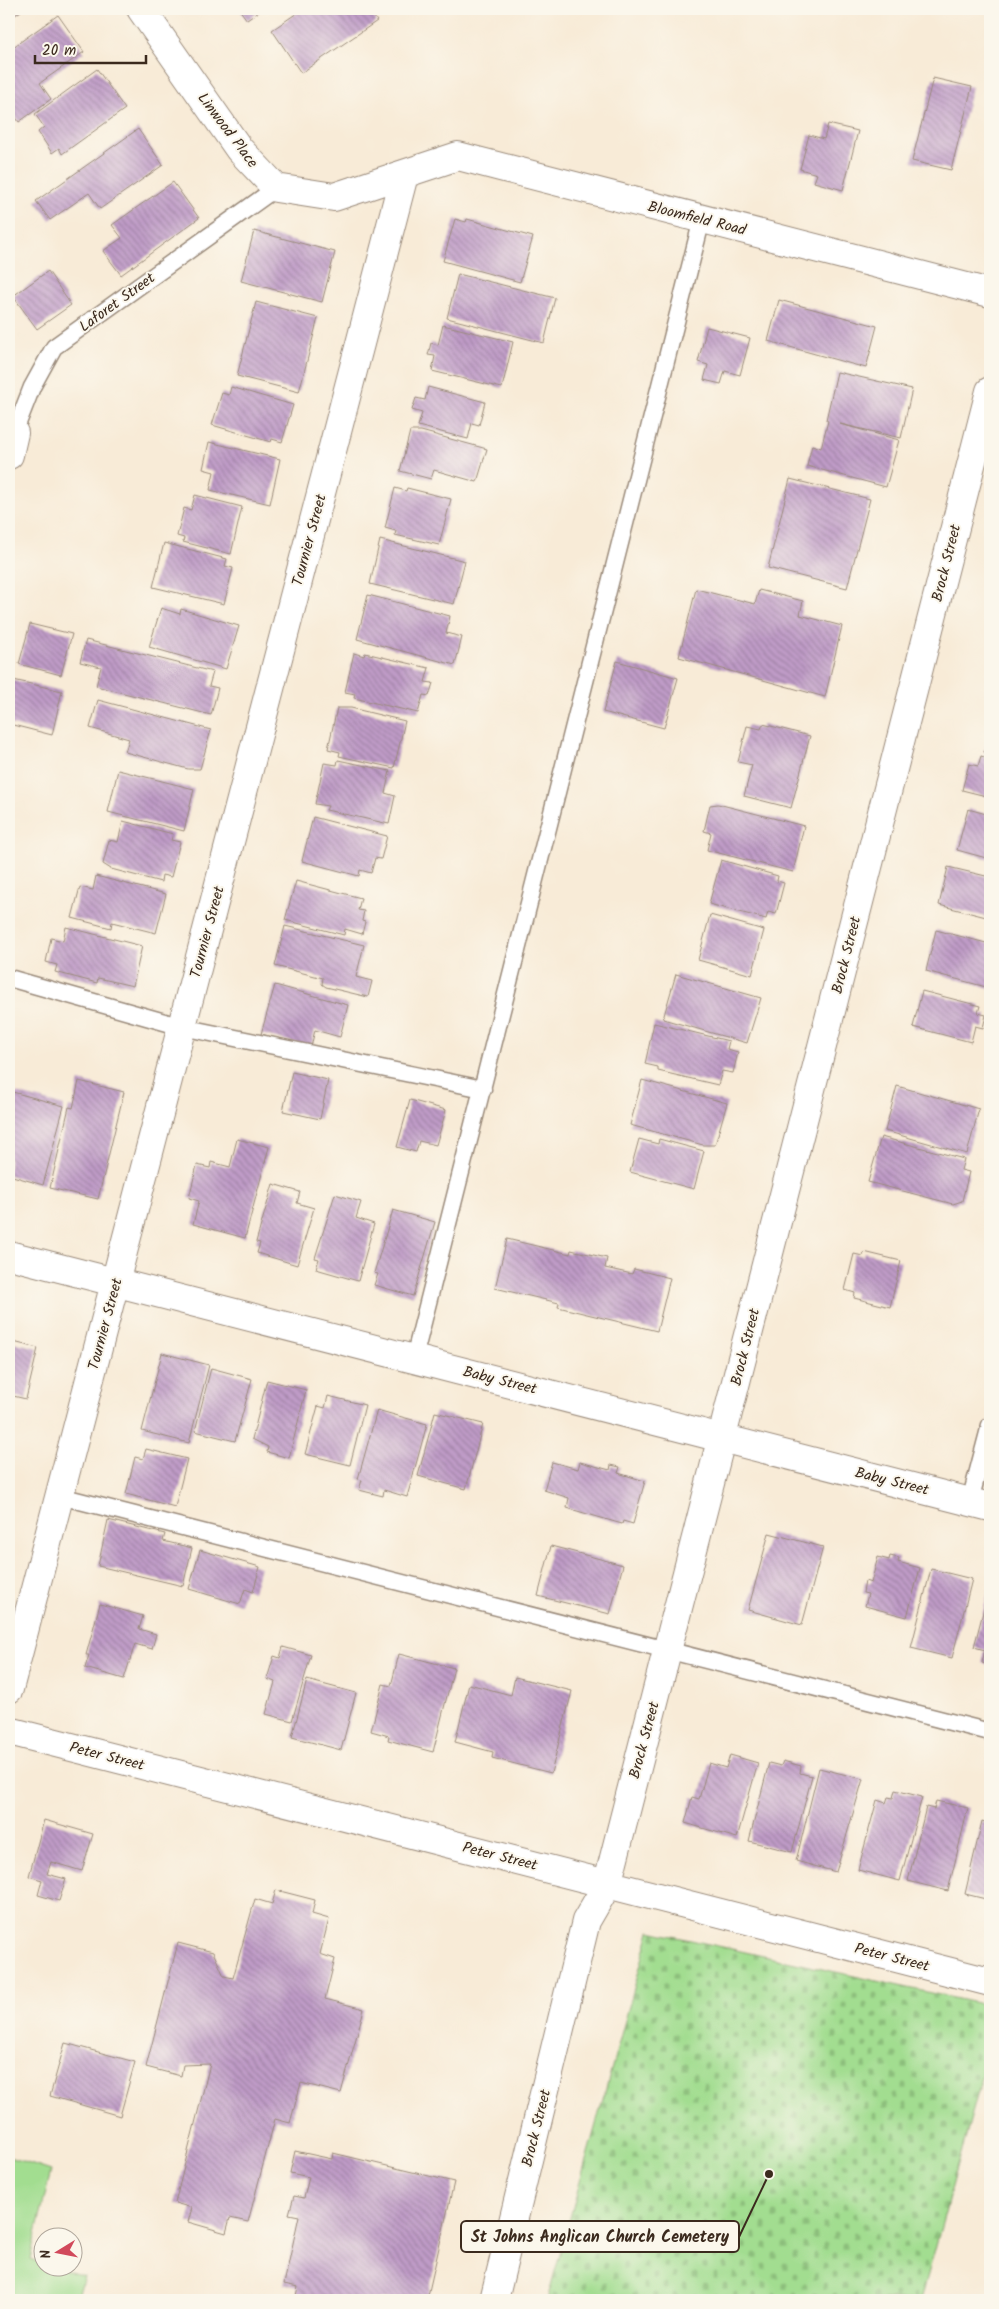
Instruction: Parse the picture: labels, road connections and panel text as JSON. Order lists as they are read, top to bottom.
{
  "streets": {
    "street": [
      "Linwood Place",
      "Bloomfield Road",
      "Tournier Street",
      "Brock Street",
      "Baby Street",
      "Peter Street"
    ],
    "lane": ["Laforet Street"]
  },
  "crossings": [
    ["Linwood Place", "Laforet Street"],
    ["Bloomfield Road", "Tournier Street"],
    ["Tournier Street", "Baby Street"],
    ["Brock Street", "Baby Street"],
    ["Brock Street", "Peter Street"]
  ],
  "places": ["St Johns Anglican Church Cemetery"],
  "scale_bar": "20 m",
  "north": "left"
}
